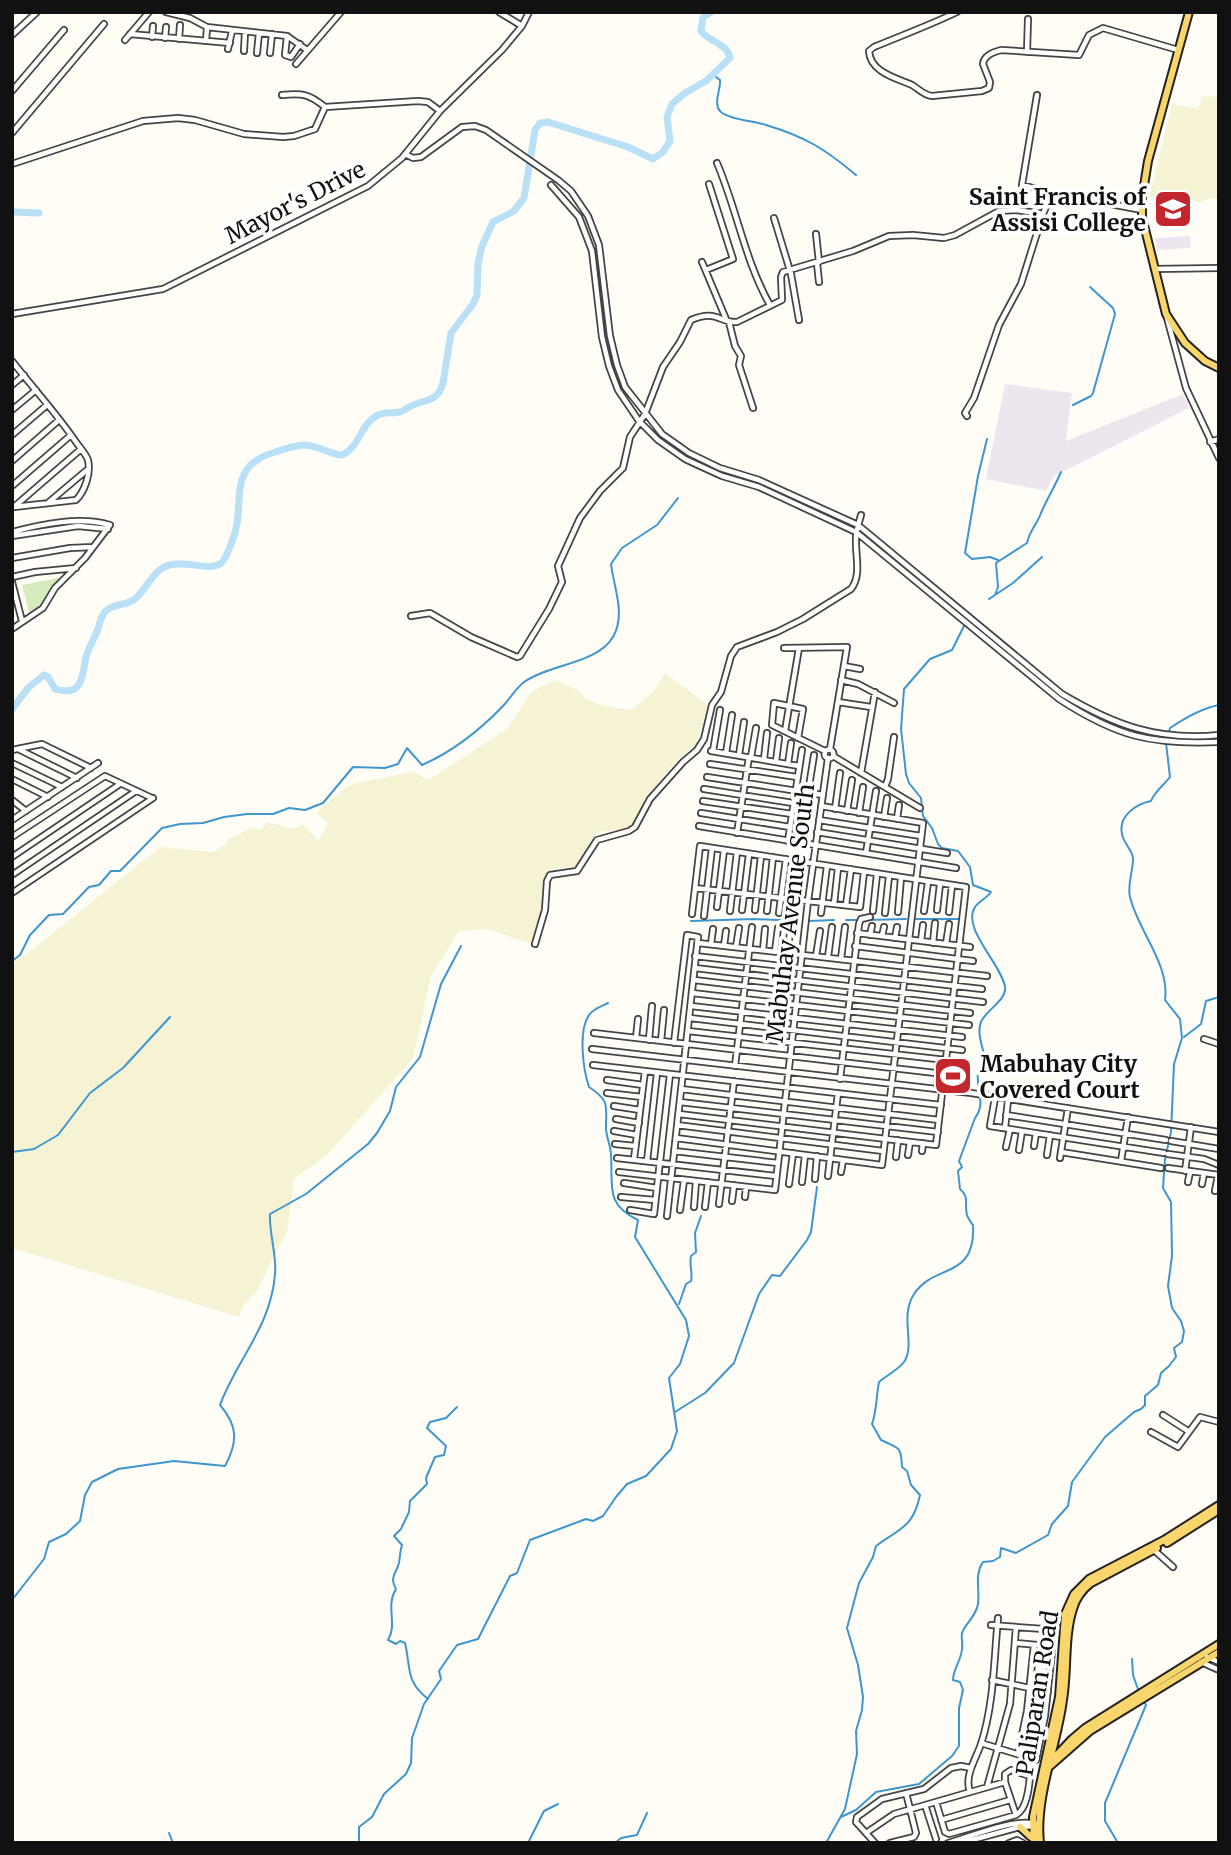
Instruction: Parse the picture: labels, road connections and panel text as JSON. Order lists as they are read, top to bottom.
{
  "streets": {
    "main road": ["Paliparan Road"],
    "street": ["Mayor's Drive", "Mabuhay Avenue South"]
  },
  "places": {
    "school or university": ["Saint Francis of Assisi College"],
    "sports": ["Mabuhay City Covered Court"]
  }
}
